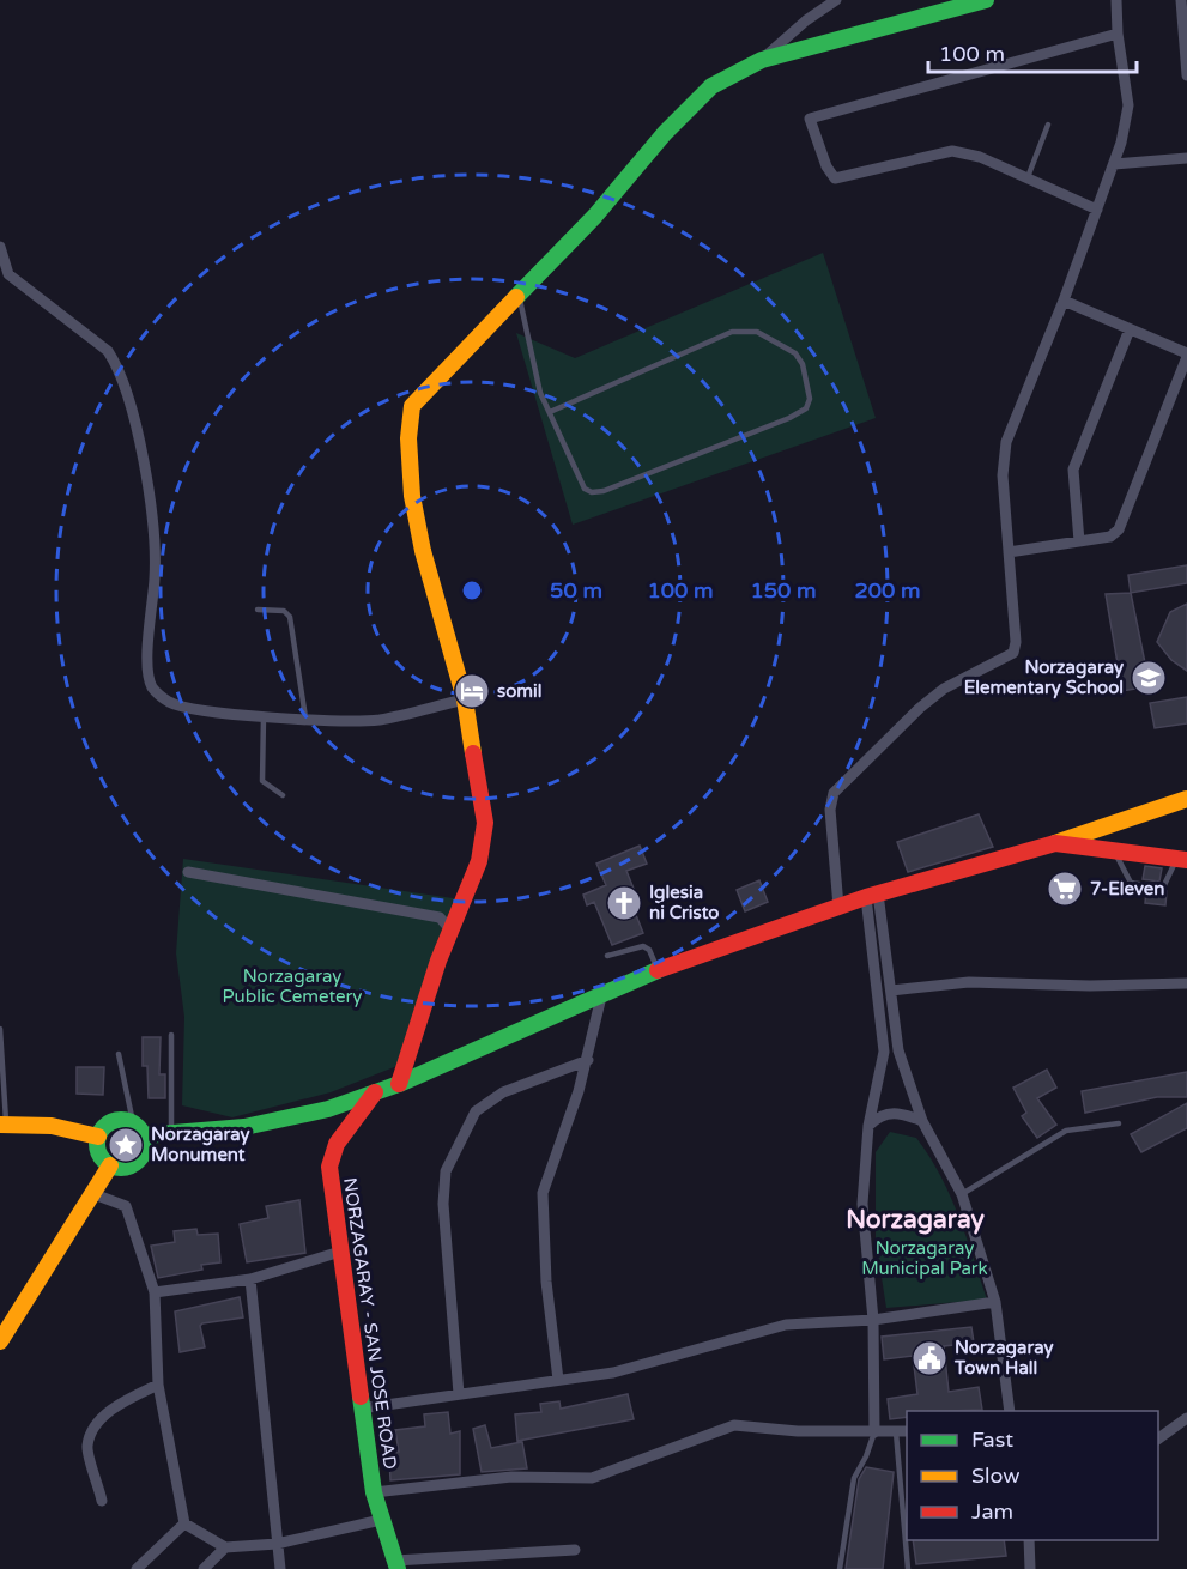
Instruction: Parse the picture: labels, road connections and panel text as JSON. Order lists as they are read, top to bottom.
{
  "streets": {
    "main road": ["NORZAGARAY - SAN JOSE ROAD"]
  },
  "districts": ["Norzagaray"],
  "parks": ["Norzagaray Public Cemetery", "Norzagaray Municipal Park"],
  "places": {
    "school or university": ["Norzagaray Elementary School"],
    "hotel": ["somil"],
    "supermarket": ["7-Eleven"],
    "church": ["Iglesia ni Cristo"],
    "place": ["Norzagaray Monument"],
    "public building": ["Norzagaray Town Hall"]
  },
  "legend": ["Fast", "Slow", "Jam"],
  "scale_bar": "100 m",
  "rings": [
    "50 m",
    "100 m",
    "150 m",
    "200 m"
  ]
}
